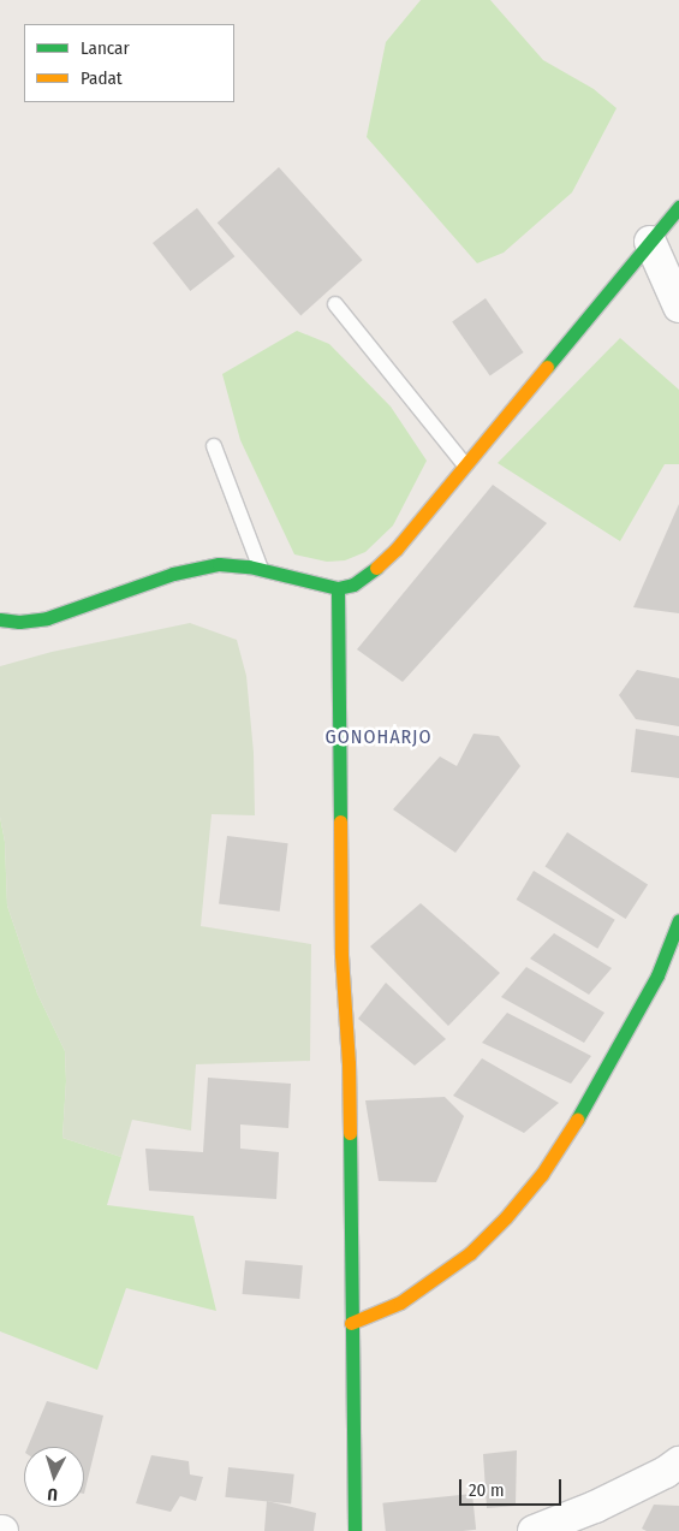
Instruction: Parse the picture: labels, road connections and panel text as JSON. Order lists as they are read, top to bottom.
{
  "districts": ["GONOHARJO"],
  "legend": ["Lancar", "Padat"],
  "scale_bar": "20 m",
  "north": "bottom"
}
